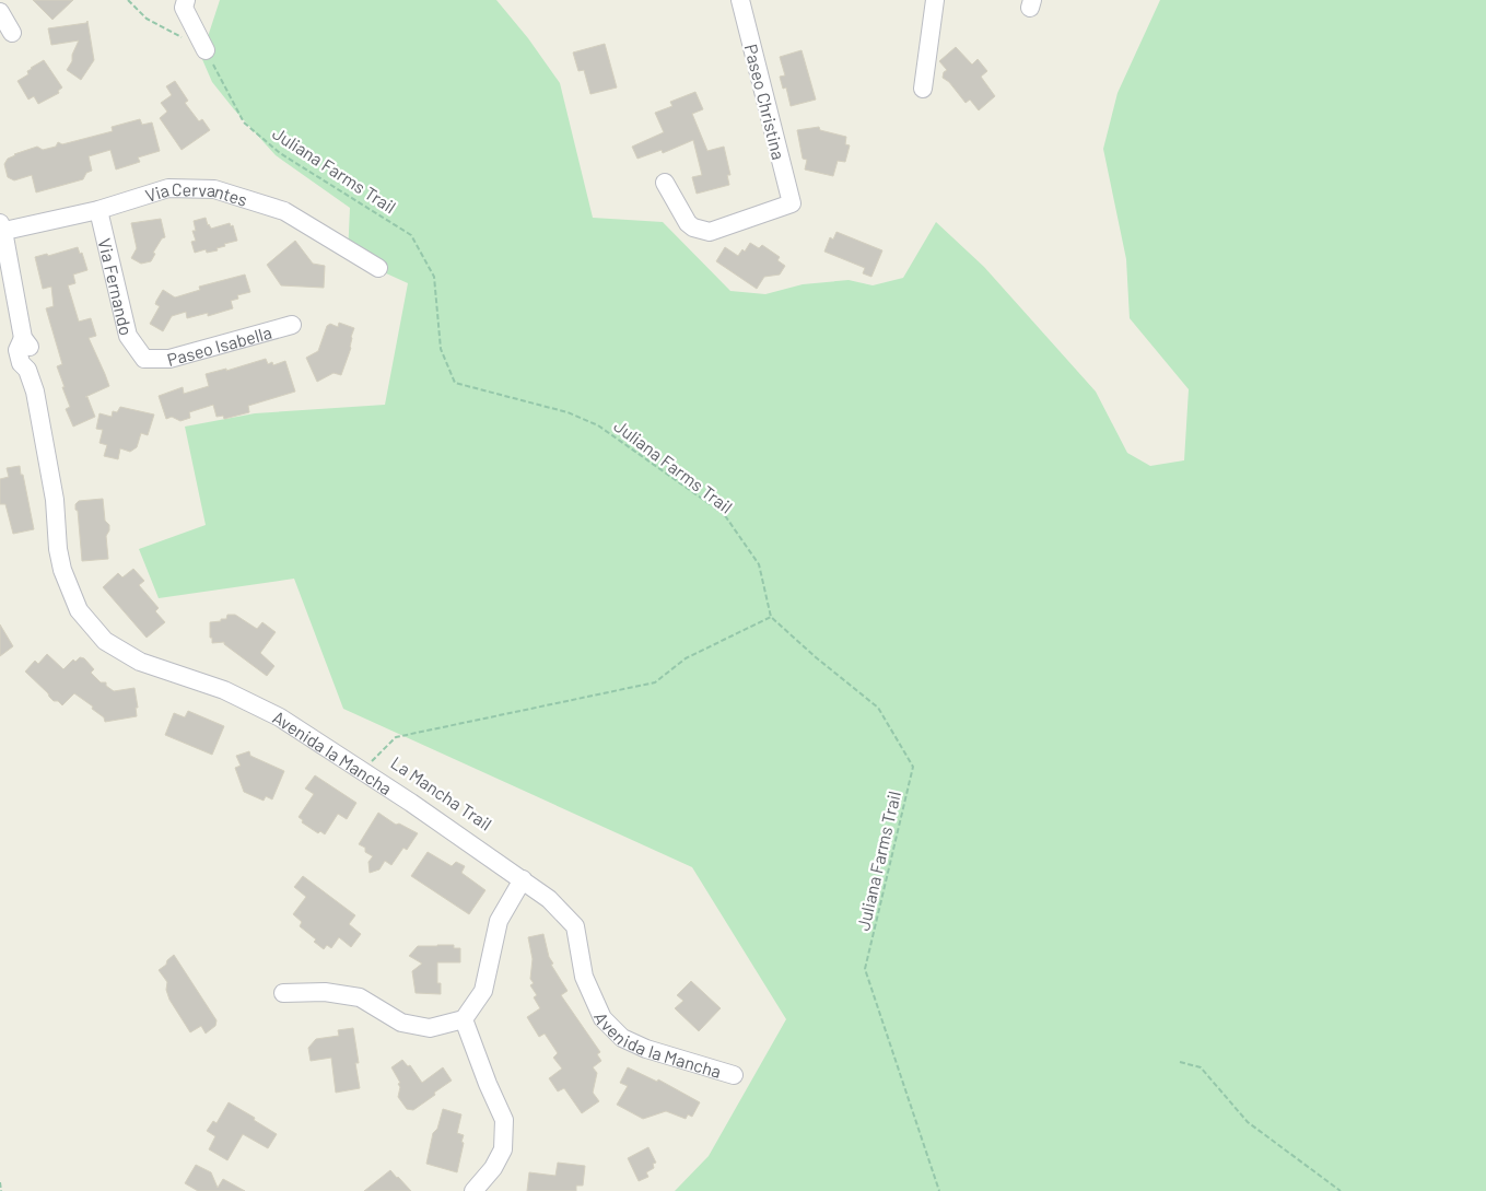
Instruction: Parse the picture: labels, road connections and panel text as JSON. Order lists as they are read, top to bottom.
{
  "streets": {
    "street": [
      "Paseo Christina",
      "Via Cervantes",
      "Via Fernando",
      "Paseo Isabella",
      "Avenida la Mancha"
    ],
    "path": ["Juliana Farms Trail", "La Mancha Trail"]
  },
  "crossings": [
    ["Juliana Farms Trail", "La Mancha Trail"],
    ["Via Cervantes", "Via Fernando"],
    ["Via Cervantes", "Avenida la Mancha"],
    ["Via Fernando", "Paseo Isabella"]
  ]
}
